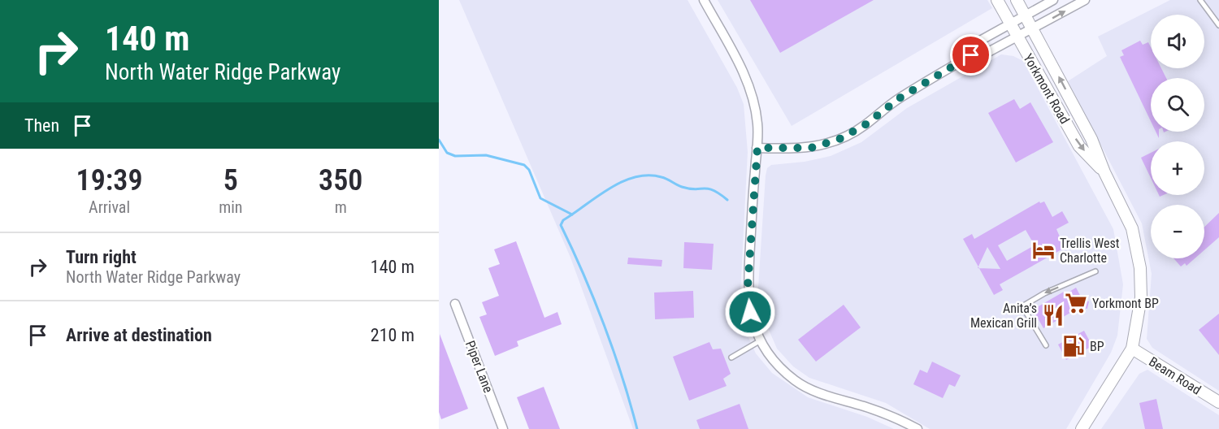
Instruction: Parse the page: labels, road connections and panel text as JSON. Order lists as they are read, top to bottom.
{
  "streets": {
    "street": ["Yorkmont Road", "Piper Lane", "Beam Road"]
  },
  "crossings": [
    ["Yorkmont Road", "Beam Road"]
  ],
  "places": {
    "hotel": ["Trellis West Charlotte"],
    "supermarket": ["Yorkmont BP"],
    "restaurant": ["Anita’s Mexican Grill"],
    "fuel station": ["BP"]
  },
  "page": {
    "turn": ["140 m", "North Water Ridge Parkway"],
    "map_buttons": ["+", "−"],
    "then": "Then",
    "eta": [
      "19:39",
      "Arrival",
      "5",
      "min",
      "350",
      "m"
    ],
    "list": [
      {
        "name": "Turn right",
        "note": "North Water Ridge Parkway",
        "value": "140 m"
      },
      {
        "name": "Arrive at destination",
        "value": "210 m"
      }
    ]
  }
}
